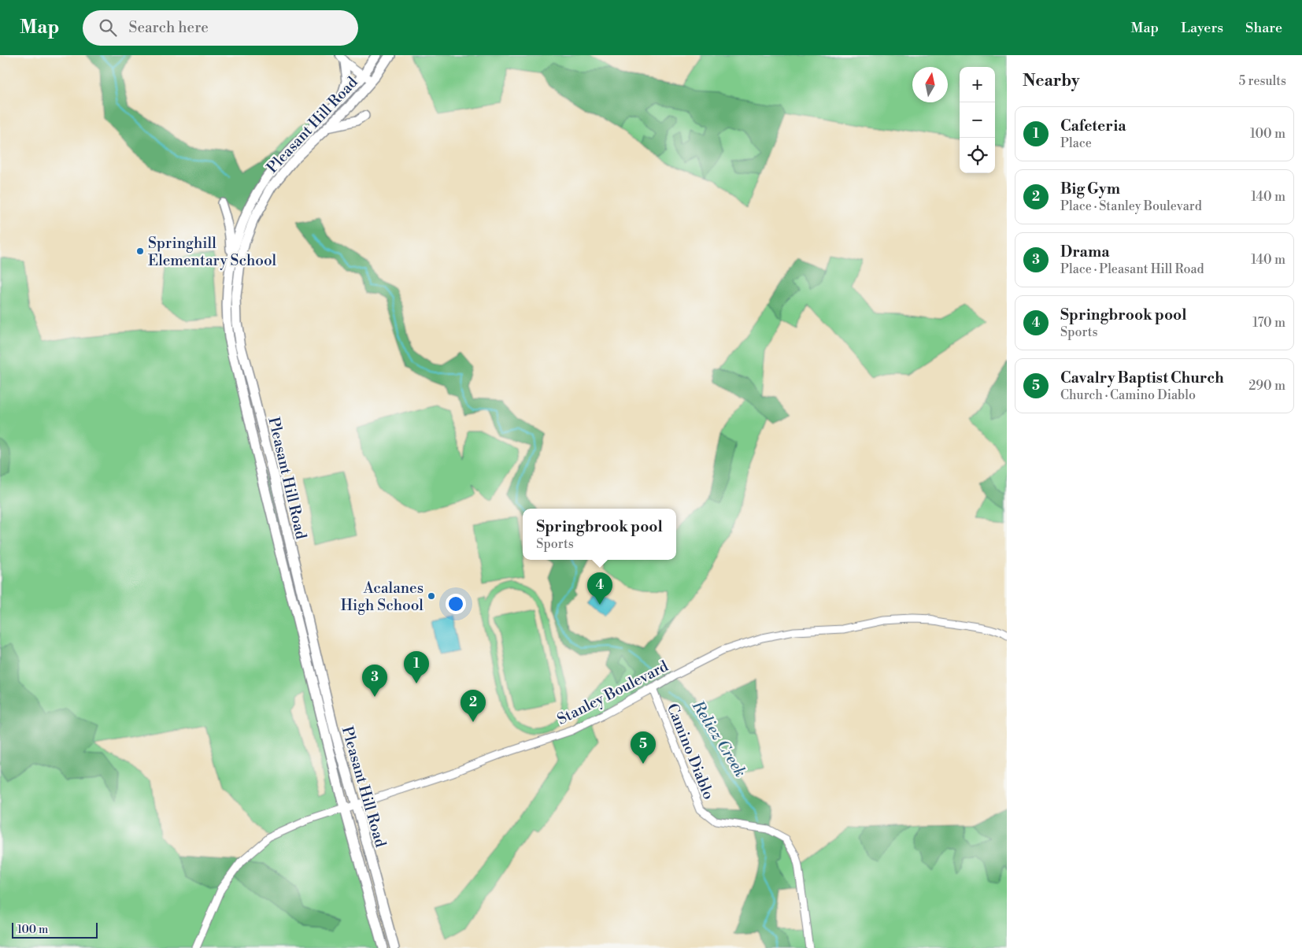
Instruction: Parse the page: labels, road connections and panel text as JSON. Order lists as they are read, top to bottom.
{
  "streets": {
    "main road": ["Pleasant Hill Road"],
    "street": ["Stanley Boulevard", "Camino Diablo"]
  },
  "crossings": [
    ["Pleasant Hill Road", "Stanley Boulevard"],
    ["Stanley Boulevard", "Camino Diablo"]
  ],
  "water": ["Reliez Creek"],
  "places": ["Springhill Elementary School", "Acalanes High School"],
  "scale_bar": "100 m",
  "north": "top",
  "page": {
    "header": "Map",
    "search": "Search here",
    "nav": ["Map", "Layers", "Share"],
    "heading": ["Nearby", "5 results"],
    "map_buttons": ["+", "−"],
    "list": [
      {
        "mark": "1",
        "name": "Cafeteria",
        "note": "Place",
        "value": "100 m"
      },
      {
        "mark": "2",
        "name": "Big Gym",
        "note": "Place · Stanley Boulevard",
        "value": "140 m"
      },
      {
        "mark": "3",
        "name": "Drama",
        "note": "Place · Pleasant Hill Road",
        "value": "140 m"
      },
      {
        "mark": "4",
        "name": "Springbrook pool",
        "note": "Sports",
        "value": "170 m"
      },
      {
        "mark": "5",
        "name": "Cavalry Baptist Church",
        "note": "Church · Camino Diablo",
        "value": "290 m"
      }
    ],
    "popup": ["Springbrook pool", "Sports"],
    "pins": [
      "4",
      "1",
      "3",
      "2",
      "5"
    ],
    "scale": "100 m"
  }
}
